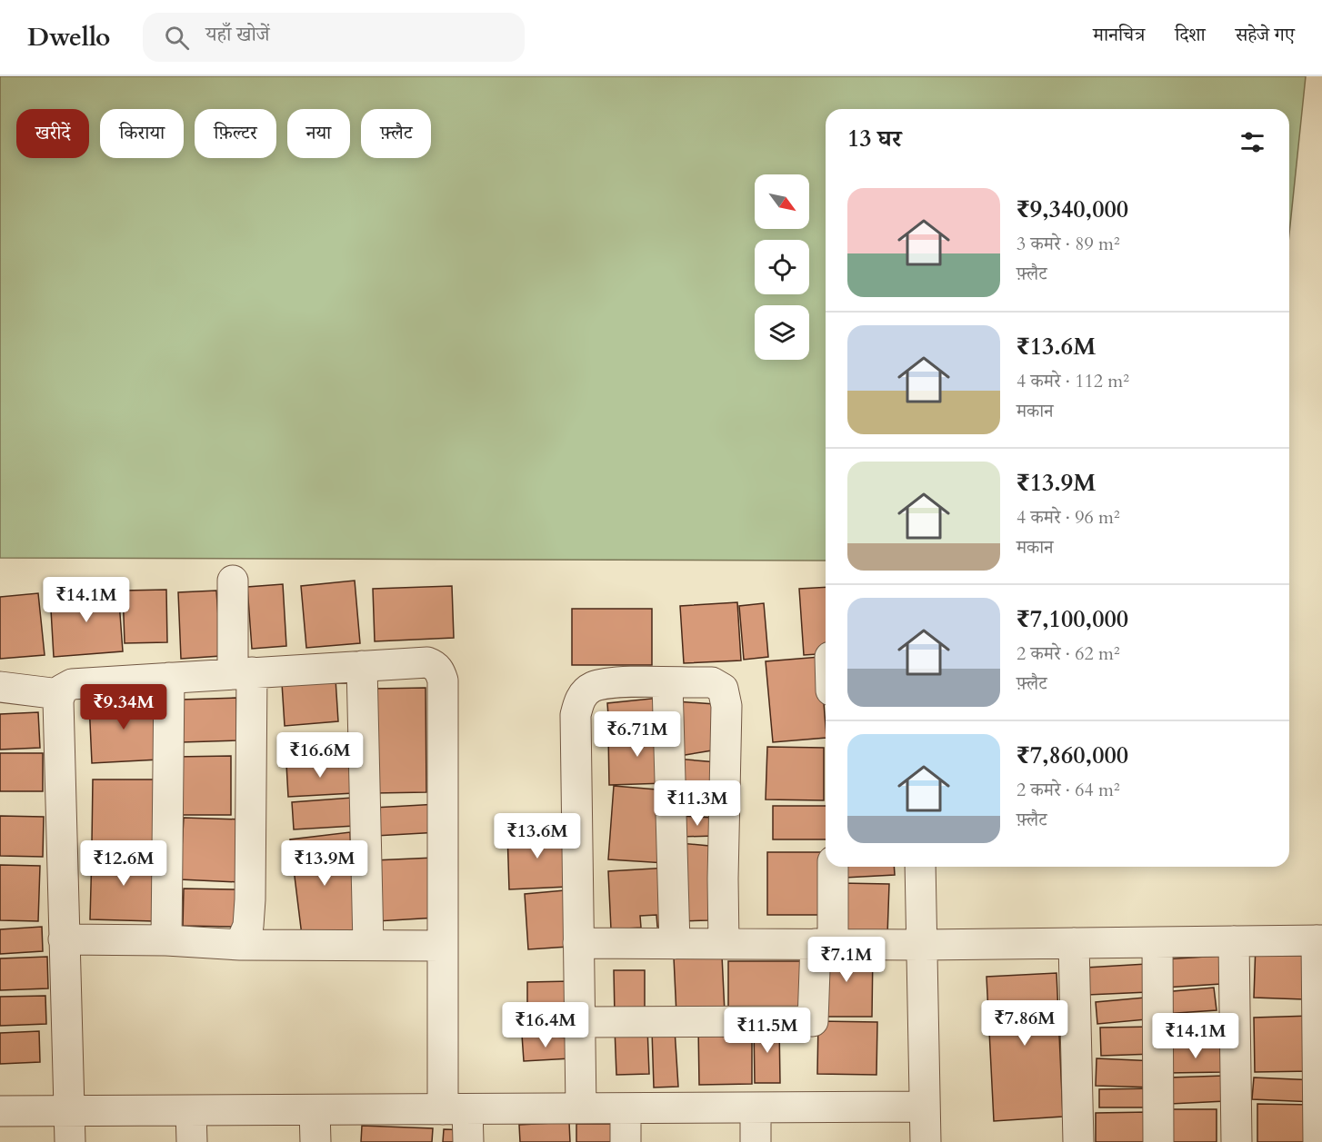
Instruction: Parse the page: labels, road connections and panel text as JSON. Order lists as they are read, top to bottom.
{
  "north": "bottom right",
  "page": {
    "header": "Dwello",
    "search": "यहाँ खोजें",
    "nav": ["मानचित्र", "दिशा", "सहेजे गए"],
    "chip": [
      "खरीदें",
      "किराया",
      "फ़िल्टर",
      "नया",
      "फ़्लैट"
    ],
    "heading": "13 घर",
    "list": [
      {
        "name": "₹9,340,000",
        "note": "3 कमरे · 89 m² · फ़्लैट"
      },
      {
        "name": "₹13.6M",
        "note": "4 कमरे · 112 m² · मकान"
      },
      {
        "name": "₹13.9M",
        "note": "4 कमरे · 96 m² · मकान"
      },
      {
        "name": "₹7,100,000",
        "note": "2 कमरे · 62 m² · फ़्लैट"
      },
      {
        "name": "₹7,860,000",
        "note": "2 कमरे · 64 m² · फ़्लैट"
      }
    ],
    "price": [
      "₹14.1M",
      "₹9.34M",
      "₹6.71M",
      "₹16.6M",
      "₹11.3M",
      "₹13.6M",
      "₹12.6M",
      "₹13.9M",
      "₹7.1M",
      "₹7.86M",
      "₹16.4M",
      "₹11.5M",
      "₹14.1M"
    ]
  }
}
